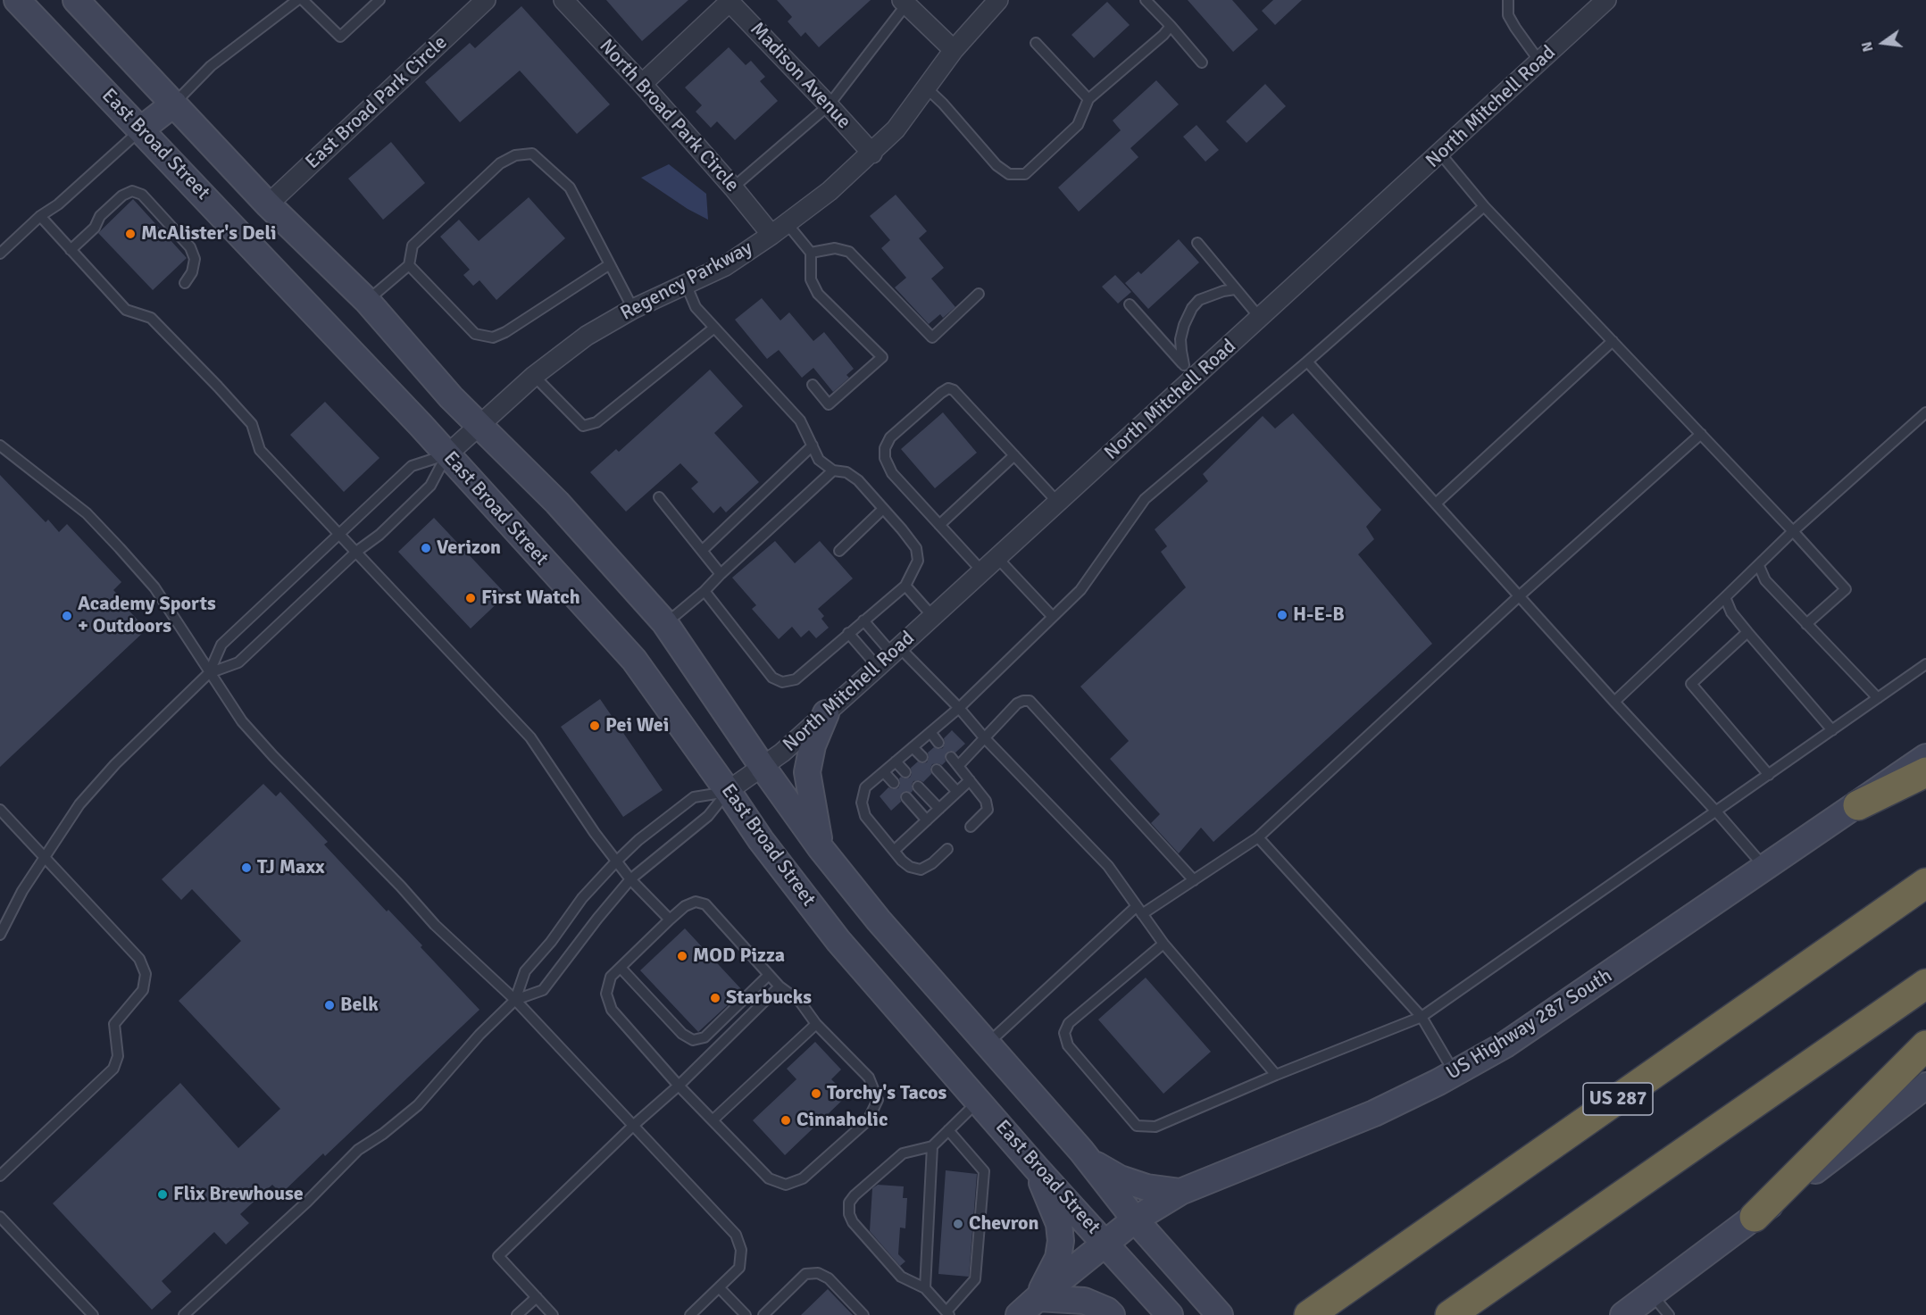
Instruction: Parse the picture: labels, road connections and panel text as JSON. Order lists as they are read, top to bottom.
{
  "streets": {
    "highway": ["US 287"],
    "main road": ["East Broad Street", "US Highway 287 South"],
    "street": [
      "Madison Avenue",
      "East Broad Park Circle",
      "North Mitchell Road",
      "North Broad Park Circle",
      "Regency Parkway"
    ]
  },
  "crossings": [
    ["Madison Avenue", "Regency Parkway"],
    ["East Broad Park Circle", "East Broad Street"],
    ["North Mitchell Road", "East Broad Street"],
    ["North Broad Park Circle", "Regency Parkway"],
    ["East Broad Street", "Regency Parkway"],
    ["East Broad Street", "US Highway 287 South"]
  ],
  "places": [
    "McAlister's Deli",
    "Verizon",
    "First Watch",
    "H-E-B",
    "Academy Sports + Outdoors",
    "Pei Wei",
    "TJ Maxx",
    "MOD Pizza",
    "Starbucks",
    "Belk",
    "Torchy's Tacos",
    "Cinnaholic",
    "Flix Brewhouse",
    "Chevron"
  ],
  "north": "left"
}
